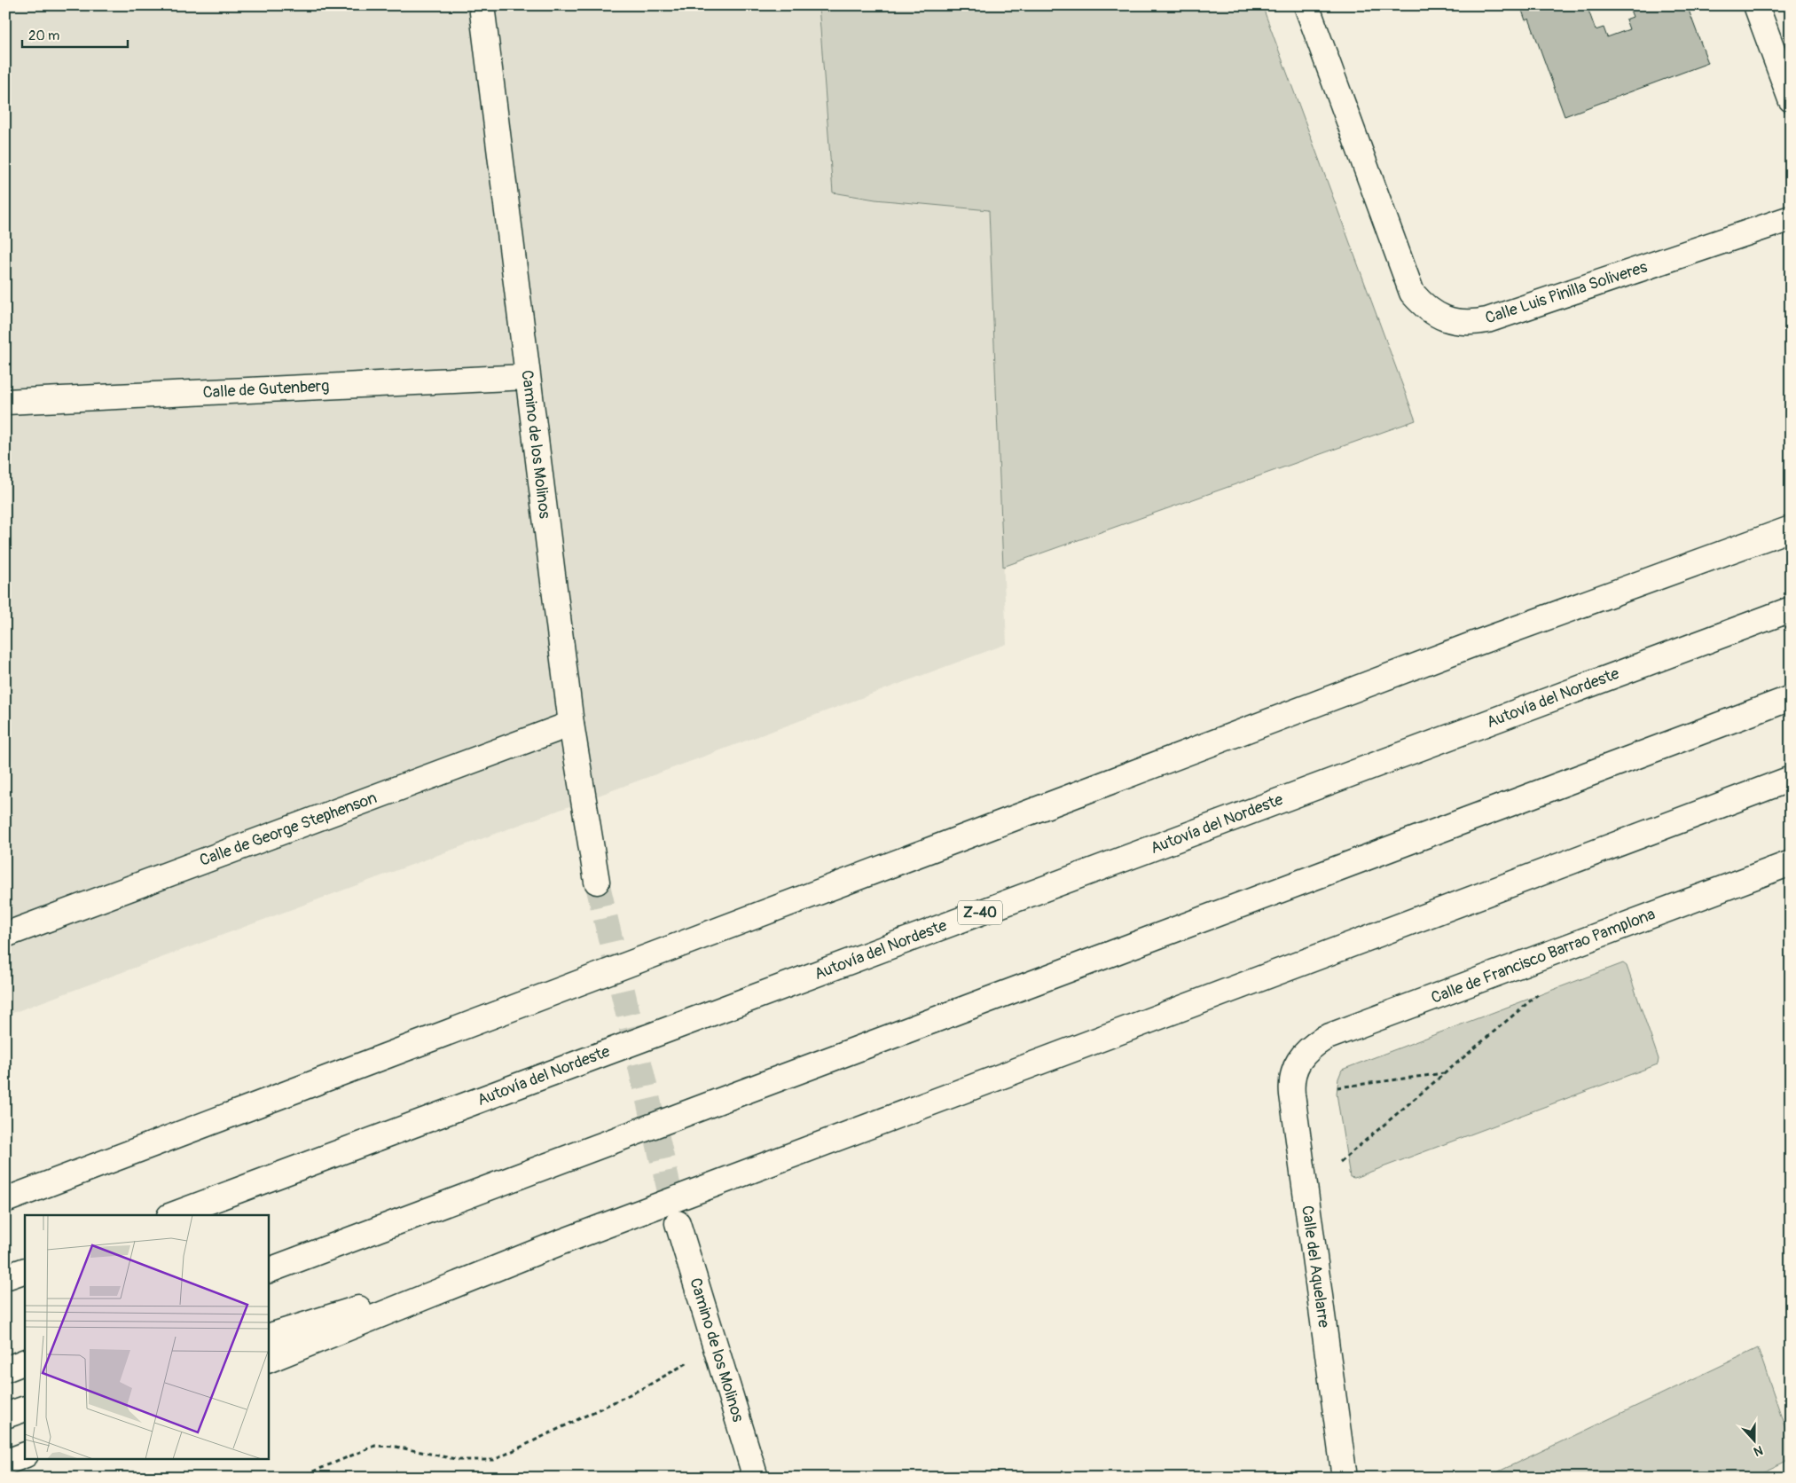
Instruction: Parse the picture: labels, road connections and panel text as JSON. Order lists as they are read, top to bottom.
{
  "streets": {
    "main road": [
      "Calle Luis Pinilla Soliveres",
      "Calle de Gutenberg",
      "Camino de los Molinos",
      "Autovía del Nordeste",
      "Calle de George Stephenson",
      "Z-40",
      "Calle de Francisco Barrao Pamplona",
      "Calle del Aquelarre"
    ]
  },
  "crossings": [
    ["Calle de Gutenberg", "Camino de los Molinos"],
    ["Camino de los Molinos", "Calle de George Stephenson"],
    ["Calle de Francisco Barrao Pamplona", "Calle del Aquelarre"]
  ],
  "scale_bar": "20 m",
  "north": "bottom"
}
